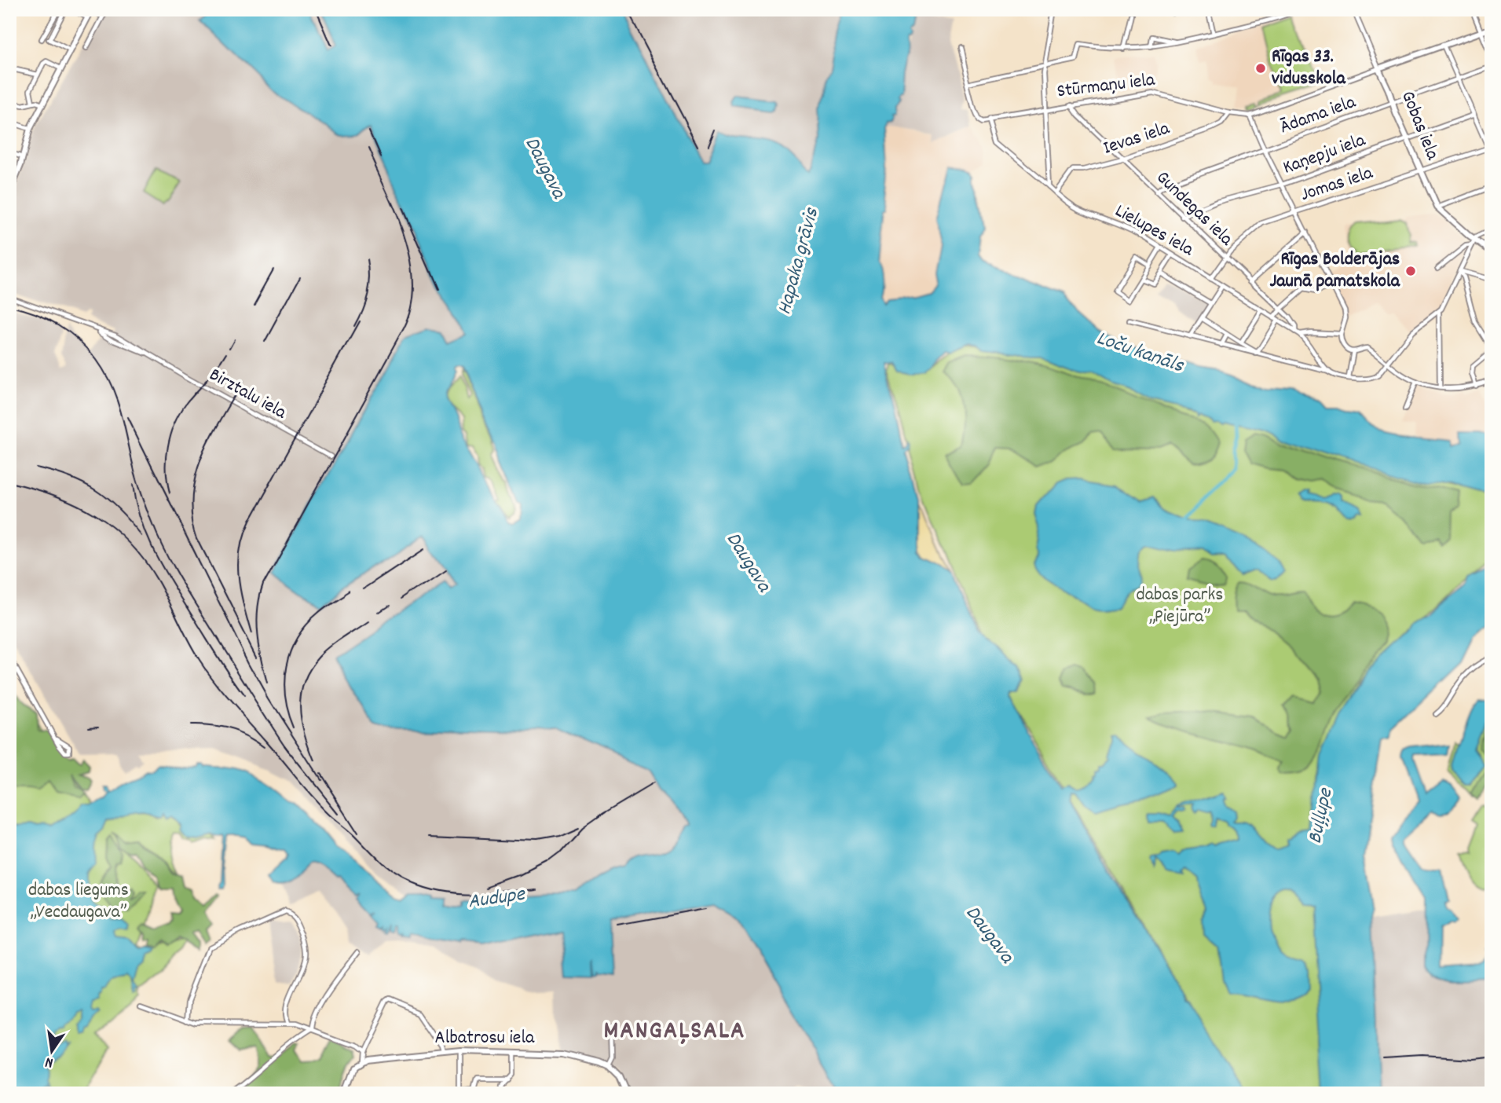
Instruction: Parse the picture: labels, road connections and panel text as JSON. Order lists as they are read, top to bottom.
{
  "streets": {
    "main road": ["Stūrmaņu iela", "Gobas iela", "Albatrosu iela"],
    "street": [
      "Ādama iela",
      "Ievas iela",
      "Kaņepju iela",
      "Jomas iela",
      "Gundegas iela",
      "Lielupes iela",
      "Birztalu iela"
    ]
  },
  "crossings": [
    ["Stūrmaņu iela", "Gobas iela"],
    ["Stūrmaņu iela", "Ievas iela"],
    ["Stūrmaņu iela", "Gundegas iela"],
    ["Stūrmaņu iela", "Lielupes iela"],
    ["Ādama iela", "Gobas iela"],
    ["Ādama iela", "Gundegas iela"],
    ["Gobas iela", "Kaņepju iela"],
    ["Gobas iela", "Jomas iela"],
    ["Ievas iela", "Gundegas iela"],
    ["Ievas iela", "Lielupes iela"],
    ["Kaņepju iela", "Gundegas iela"],
    ["Jomas iela", "Gundegas iela"],
    ["Jomas iela", "Lielupes iela"],
    ["Gundegas iela", "Lielupes iela"]
  ],
  "districts": ["MANGAĻSALA"],
  "water": [
    "Daugava",
    "Hapaka grāvis",
    "Loču kanāls",
    "Buļļupe",
    "Audupe"
  ],
  "parks": ["dabas parks „Piejūra”", "dabas liegums „Vecdaugava”"],
  "places": ["Rīgas 33. vidusskola", "Rīgas Bolderājas Jaunā pamatskola"],
  "north": "bottom"
}
